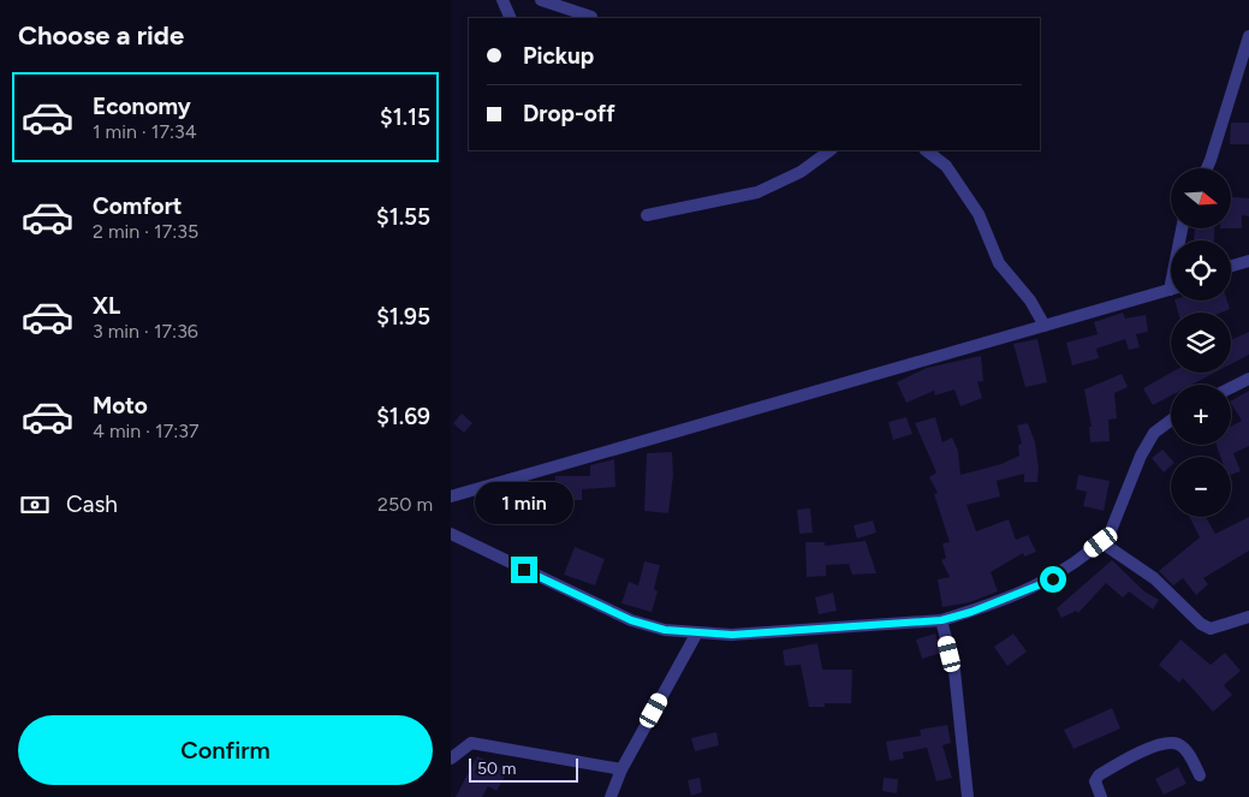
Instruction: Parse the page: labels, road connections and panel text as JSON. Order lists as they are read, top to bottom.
{
  "scale_bar": "50 m",
  "north": "right",
  "page": {
    "heading": "Choose a ride",
    "banner": ["Pickup", "Drop-off"],
    "list": [
      {
        "name": "Economy",
        "note": "1 min · 17:34",
        "value": "$1.15"
      },
      {
        "name": "Comfort",
        "note": "2 min · 17:35",
        "value": "$1.55"
      },
      {
        "name": "XL",
        "note": "3 min · 17:36",
        "value": "$1.95"
      },
      {
        "name": "Moto",
        "note": "4 min · 17:37",
        "value": "$1.69"
      }
    ],
    "map_buttons": ["+", "−"],
    "pay": ["Cash", "250 m"],
    "bubble": "1 min",
    "buttons": "Confirm",
    "scale": "50 m"
  }
}
